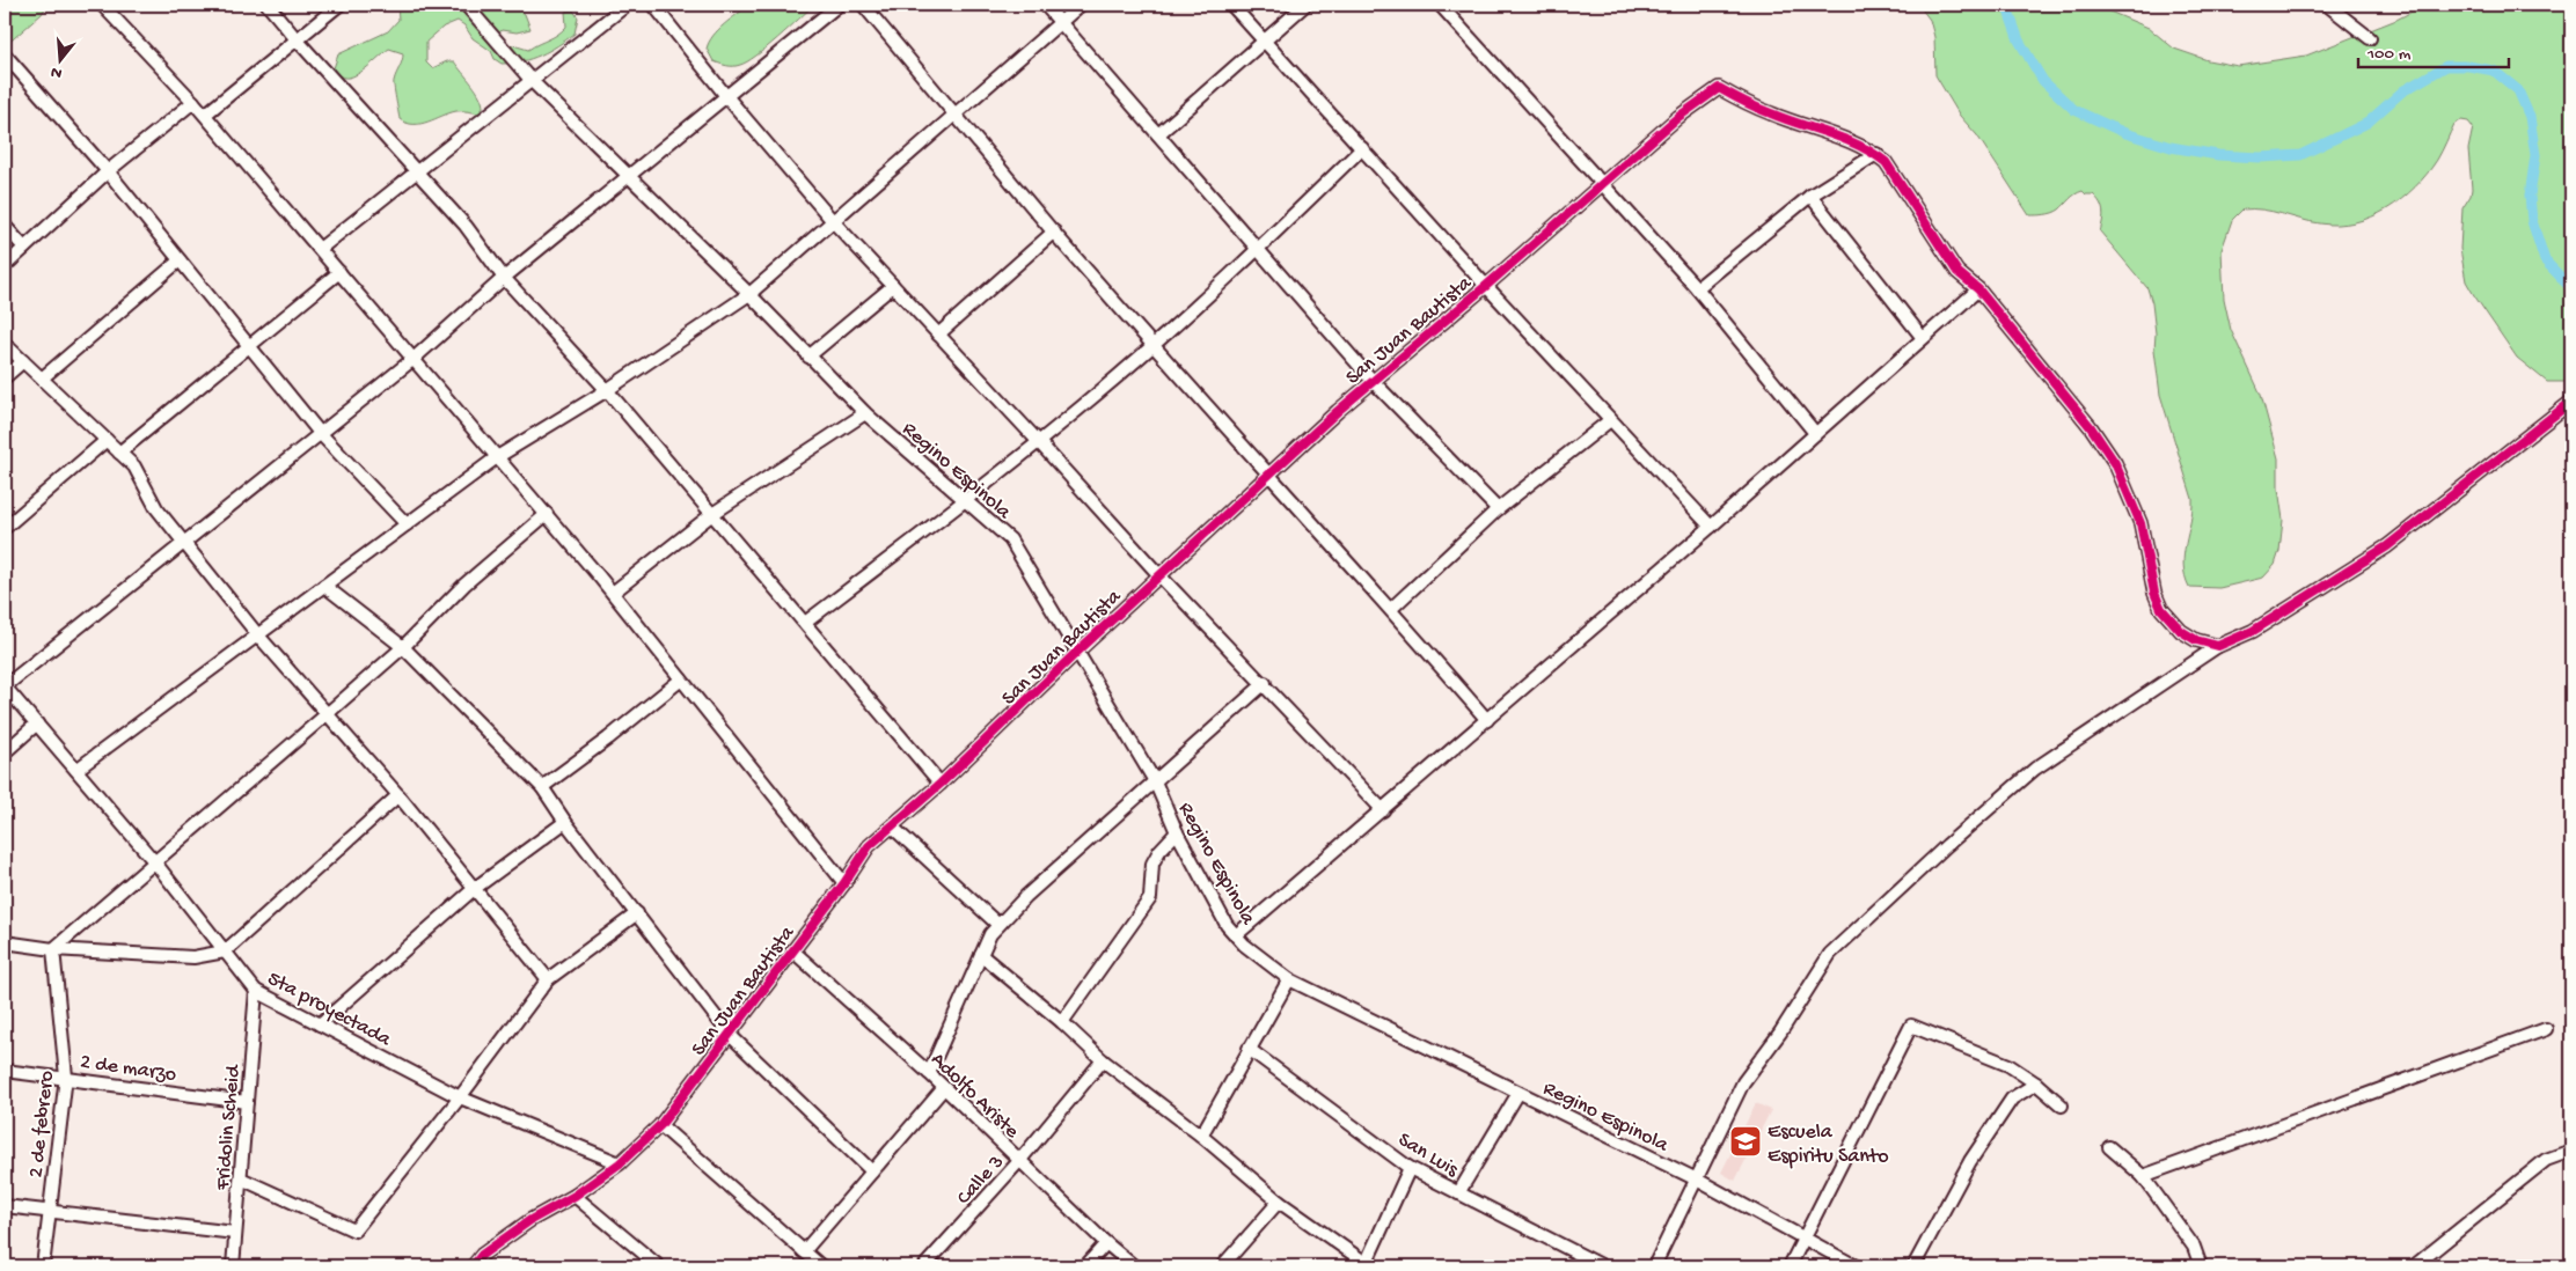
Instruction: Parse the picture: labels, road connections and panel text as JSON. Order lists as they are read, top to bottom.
{
  "streets": {
    "street": [
      "San Juan Bautista",
      "Regino Espinola",
      "5ta proyectada",
      "2 de marzo",
      "Adolfo Ariste",
      "2 de febrero",
      "Fridolin Scheid",
      "San Luis",
      "Calle 3"
    ]
  },
  "crossings": [
    ["San Juan Bautista", "Regino Espinola"],
    ["San Juan Bautista", "5ta proyectada"],
    ["San Juan Bautista", "Adolfo Ariste"],
    ["5ta proyectada", "Fridolin Scheid"],
    ["2 de marzo", "2 de febrero"],
    ["2 de marzo", "Fridolin Scheid"],
    ["Adolfo Ariste", "Calle 3"]
  ],
  "places": {
    "school or university": ["Escuela Espiritu Santo"]
  },
  "scale_bar": "100 m",
  "north": "bottom"
}
